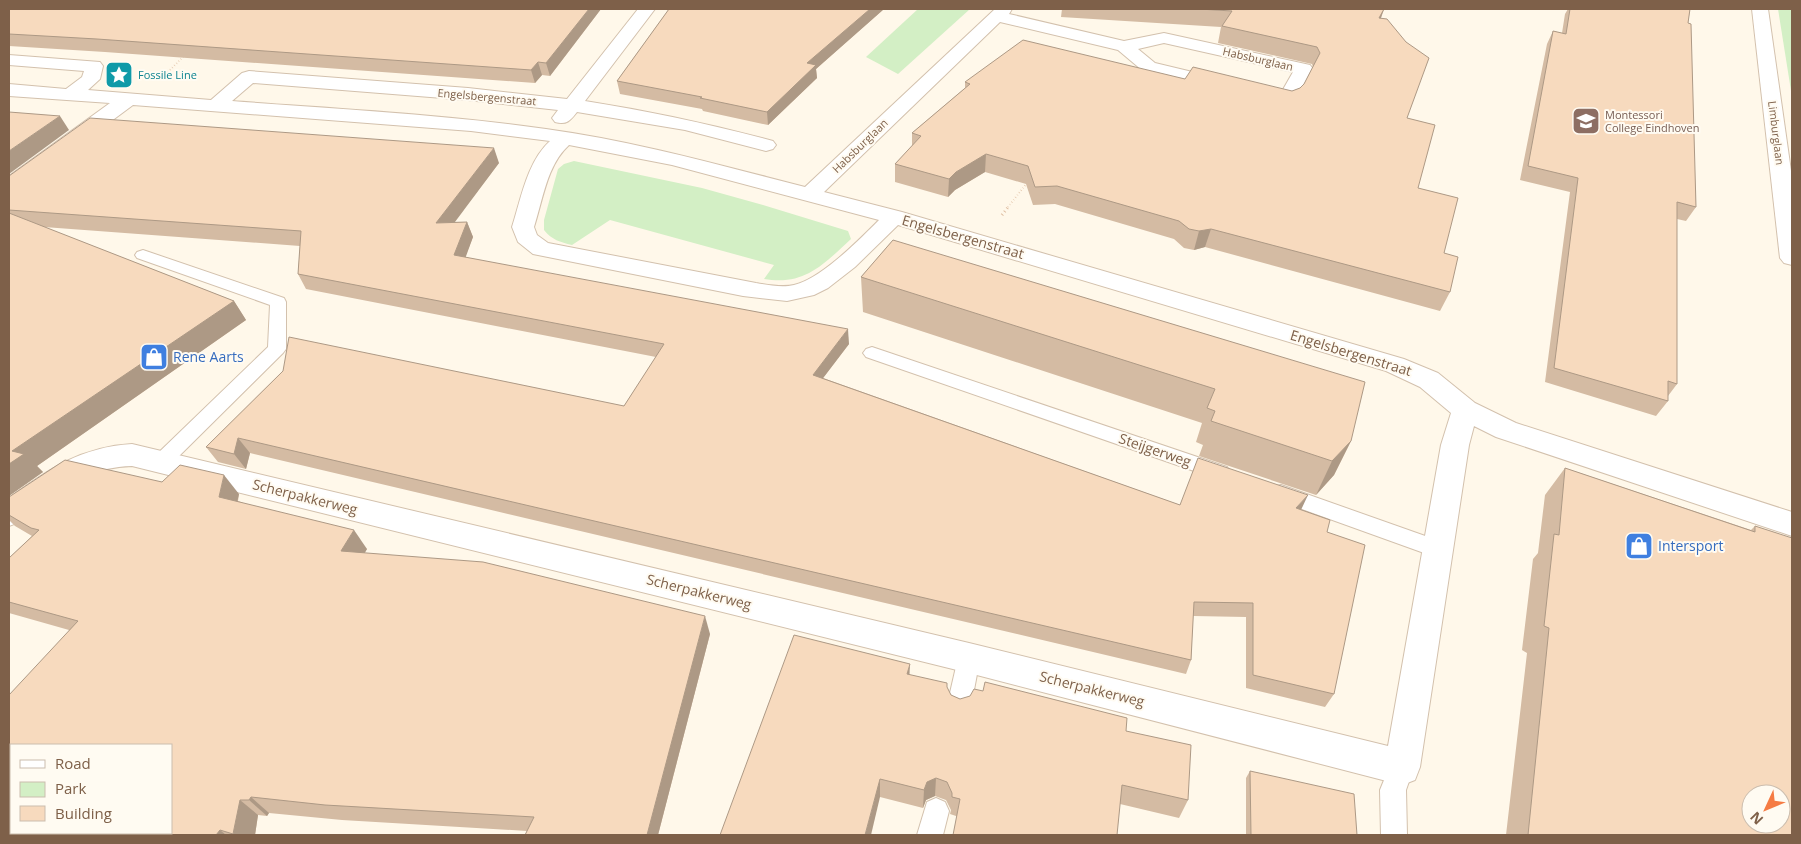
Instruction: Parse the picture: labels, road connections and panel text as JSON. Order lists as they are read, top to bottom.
{
  "streets": {
    "street": [
      "Habsburglaan",
      "Engelsbergenstraat",
      "Limburglaan",
      "Scherpakkerweg"
    ],
    "lane": ["Steijgerweg"]
  },
  "crossings": [
    ["Habsburglaan", "Engelsbergenstraat"]
  ],
  "places": {
    "place": ["Fossile Line"],
    "school or university": ["Montessori College Eindhoven"],
    "shop": ["Rene Aarts", "Intersport"]
  },
  "legend": ["Road", "Park", "Building"],
  "north": "bottom left"
}
